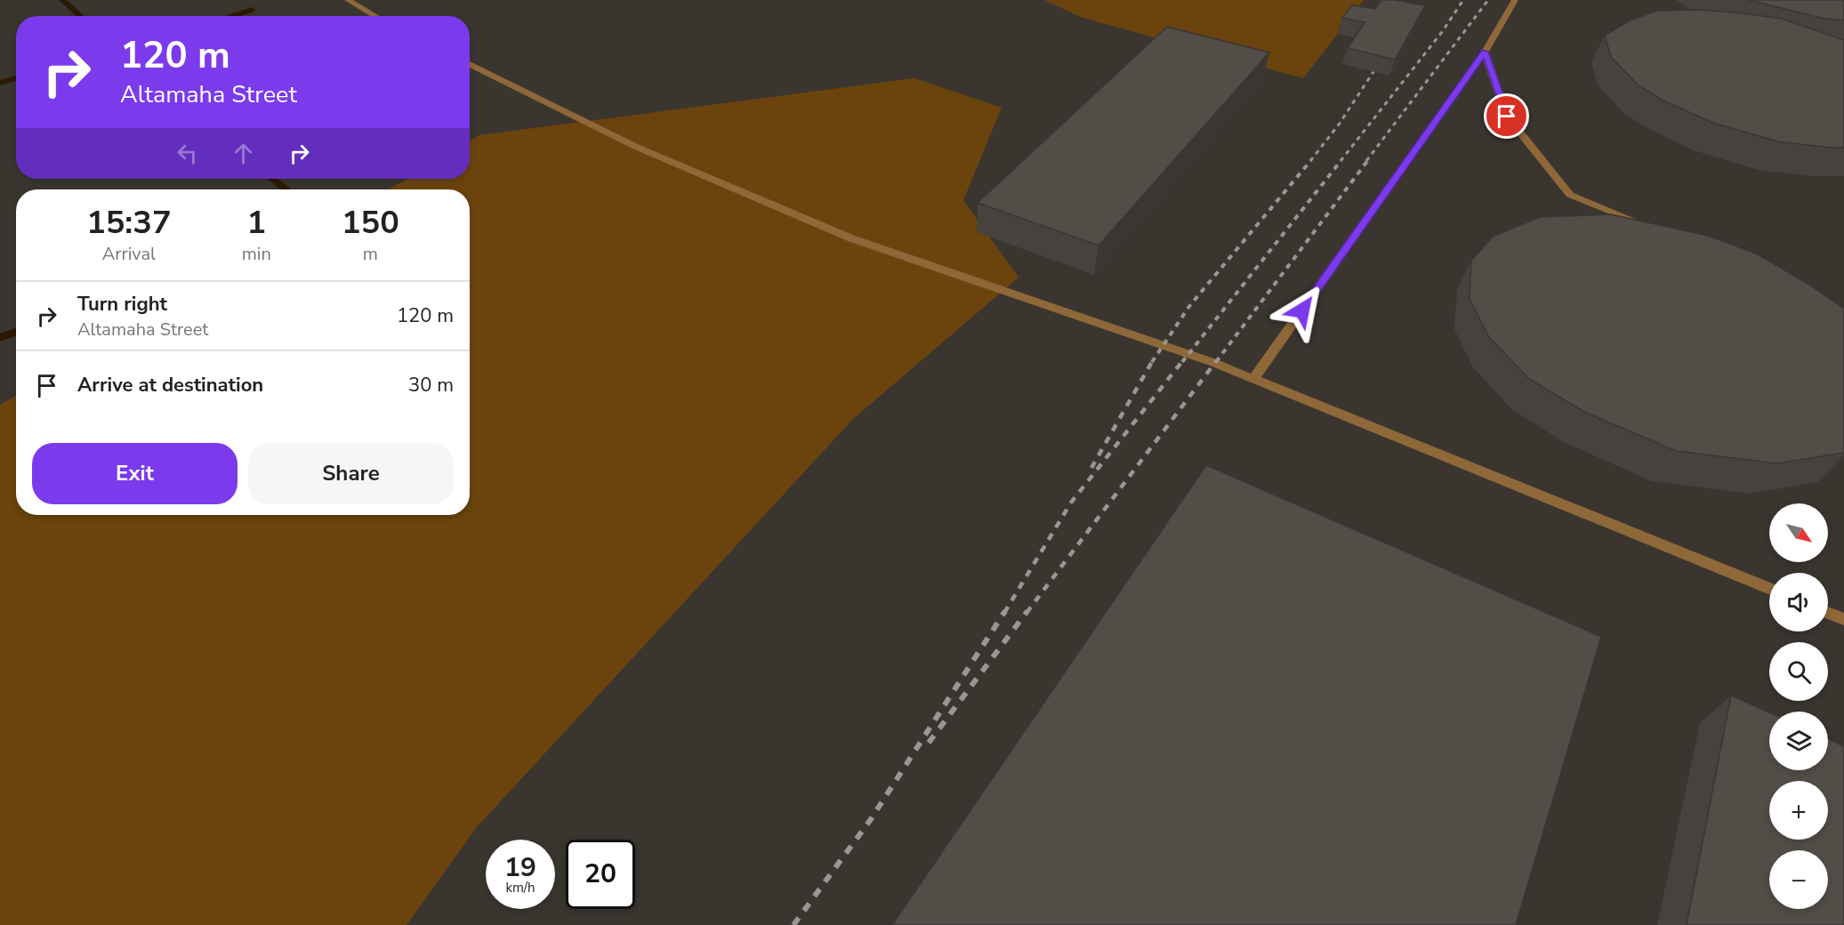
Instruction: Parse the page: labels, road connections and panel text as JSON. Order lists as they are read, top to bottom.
{
  "north": "bottom right",
  "page": {
    "turn": ["120 m", "Altamaha Street"],
    "eta": [
      "15:37",
      "Arrival",
      "1",
      "min",
      "150",
      "m"
    ],
    "list": [
      {
        "name": "Turn right",
        "note": "Altamaha Street",
        "value": "120 m"
      },
      {
        "name": "Arrive at destination",
        "value": "30 m"
      }
    ],
    "buttons": ["Exit", "Share"],
    "map_buttons": ["+", "−"],
    "speed": "19 km/h",
    "limit": "20"
  }
}
